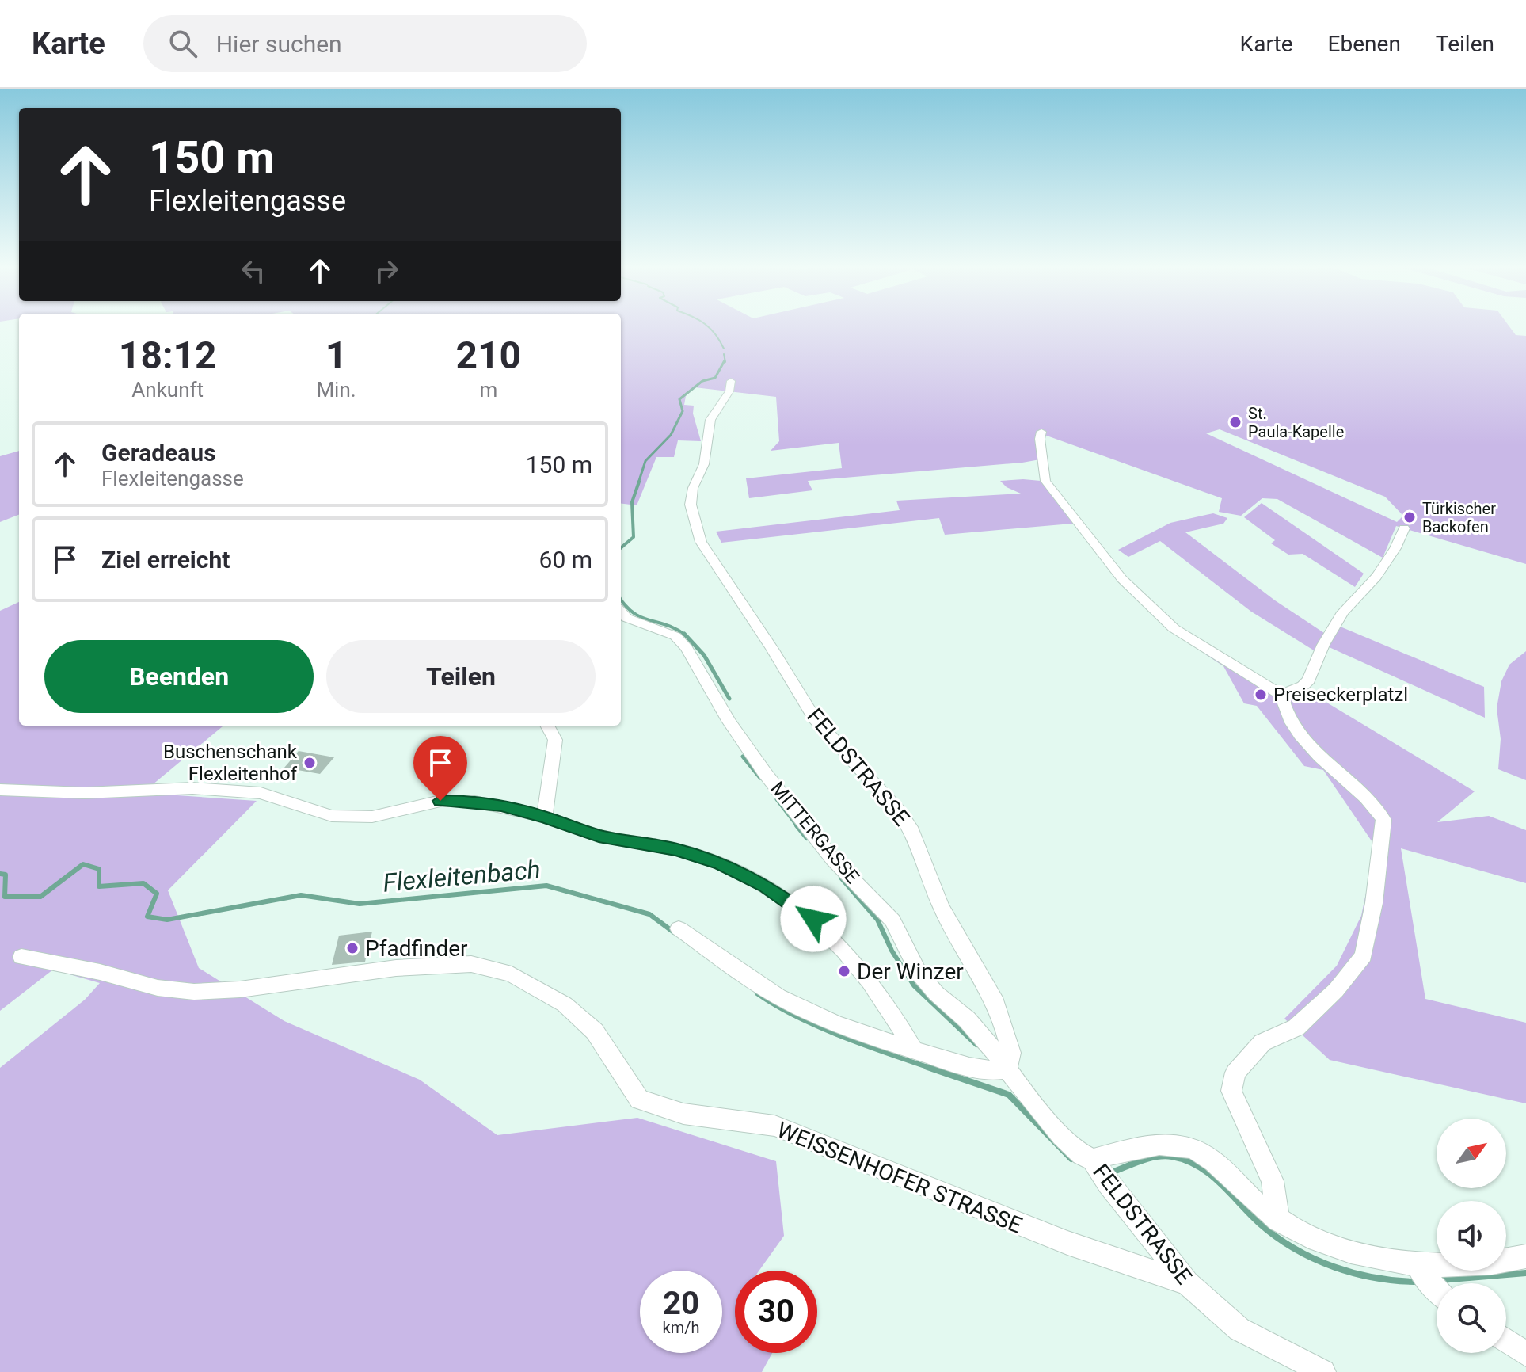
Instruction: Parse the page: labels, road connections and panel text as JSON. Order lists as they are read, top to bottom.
{
  "streets": {
    "street": ["FELDSTRASSE", "MITTERGASSE", "WEISSENHOFER STRASSE"]
  },
  "crossings": [
    ["FELDSTRASSE", "MITTERGASSE"],
    ["FELDSTRASSE", "WEISSENHOFER STRASSE"]
  ],
  "water": ["Flexleitenbach"],
  "places": [
    "St. Paula-Kapelle",
    "Türkischer Backofen",
    "Preiseckerplatzl",
    "Buschenschank Flexleitenhof",
    "Pfadfinder",
    "Der Winzer"
  ],
  "north": "top right",
  "page": {
    "header": "Karte",
    "search": "Hier suchen",
    "nav": ["Karte", "Ebenen", "Teilen"],
    "turn": ["150 m", "Flexleitengasse"],
    "eta": [
      "18:12",
      "Ankunft",
      "1",
      "Min.",
      "210",
      "m"
    ],
    "list": [
      {
        "name": "Geradeaus",
        "note": "Flexleitengasse",
        "value": "150 m"
      },
      {
        "name": "Ziel erreicht",
        "value": "60 m"
      }
    ],
    "buttons": ["Beenden", "Teilen"],
    "speed": "20 km/h",
    "limit": "30"
  }
}
